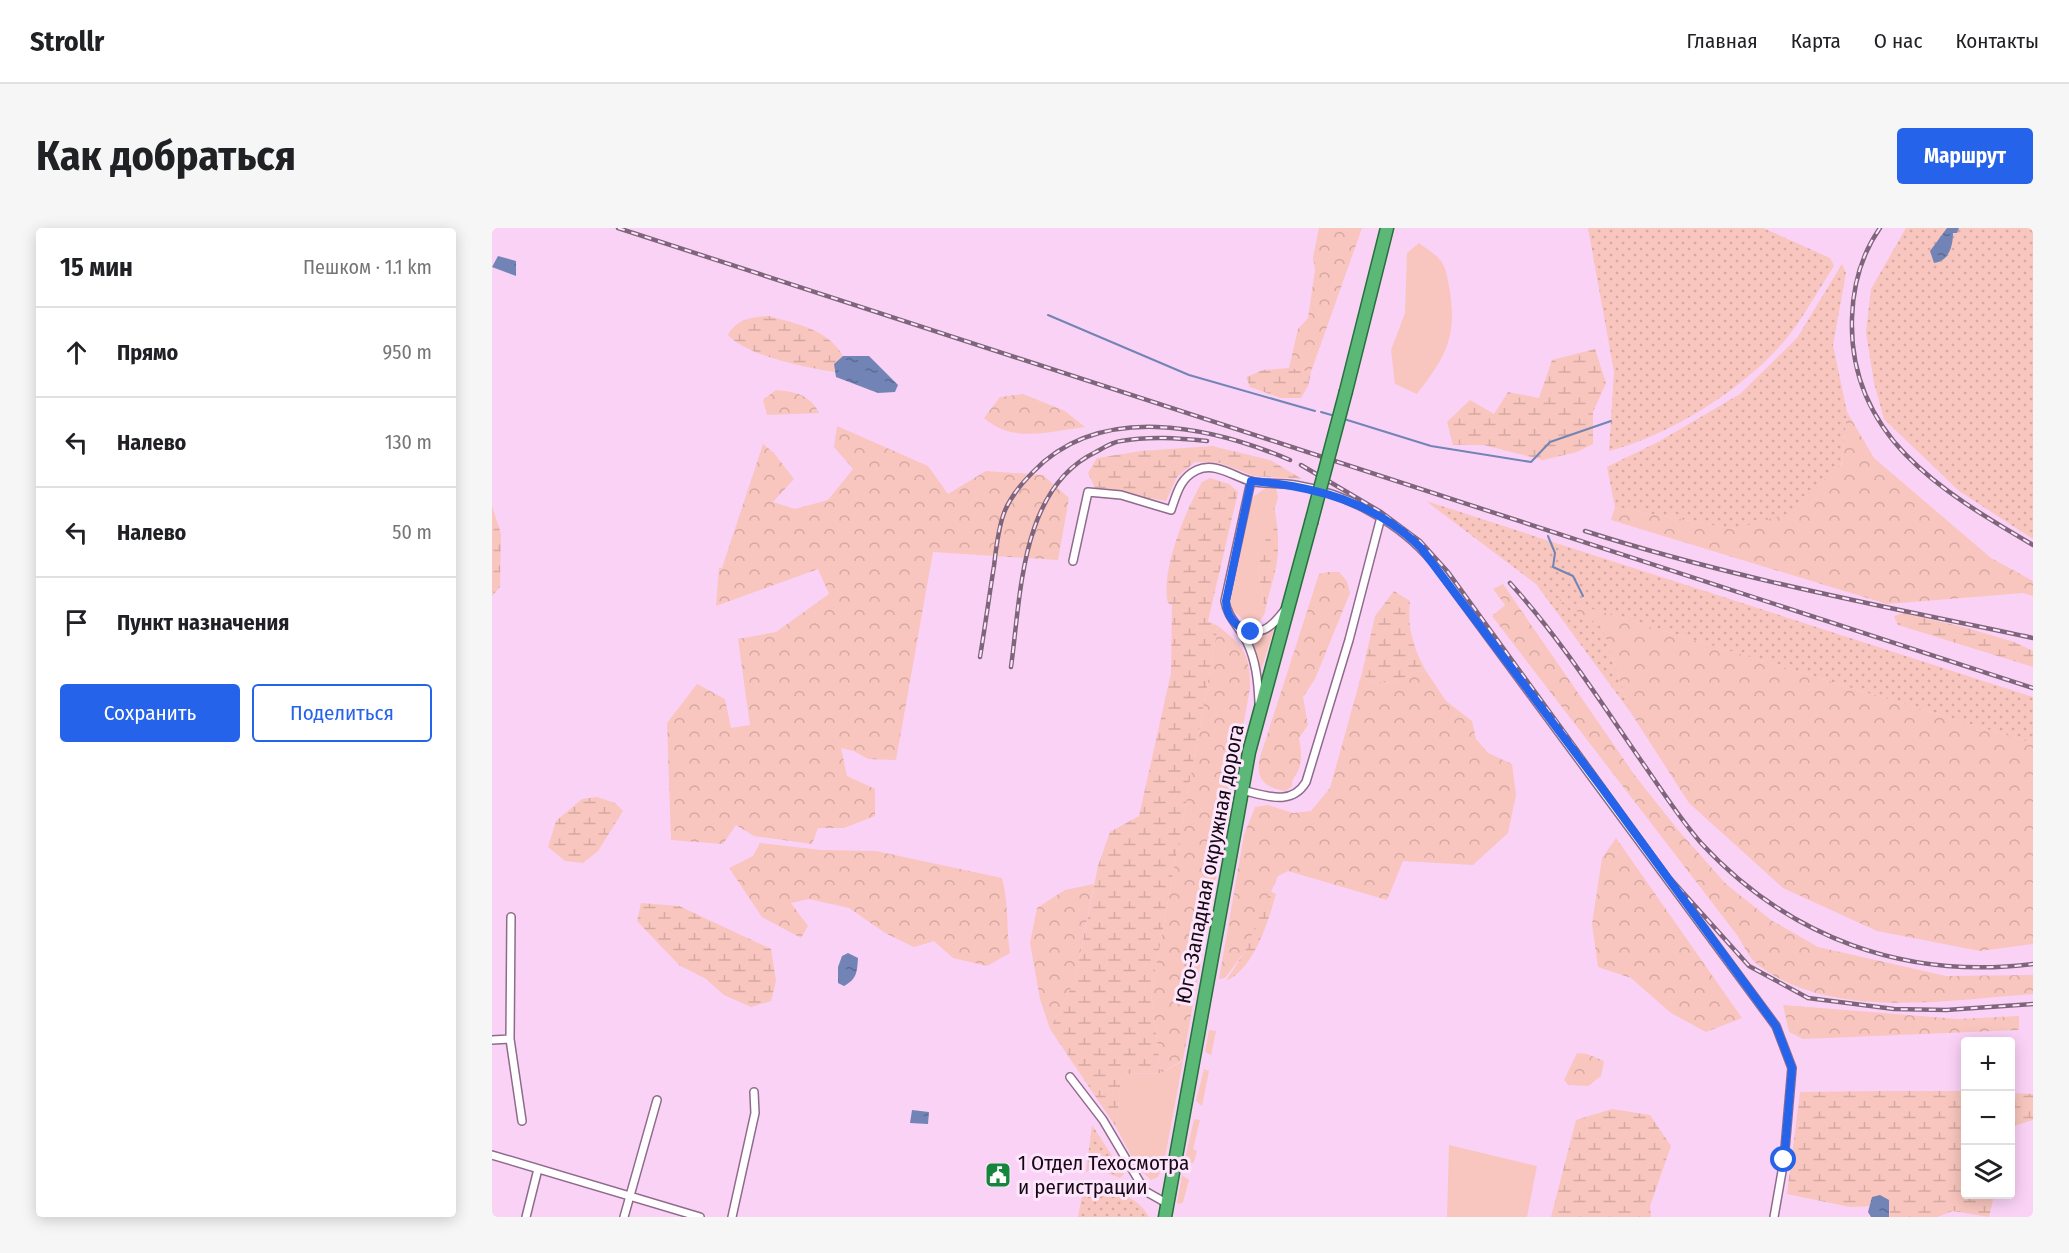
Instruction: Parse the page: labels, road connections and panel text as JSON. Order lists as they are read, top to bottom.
{
  "streets": {
    "highway": ["Юго-Западная окружная дорога"]
  },
  "places": {
    "public building": ["1 Отдел Техосмотра и регистрации"]
  },
  "page": {
    "header": "Strollr",
    "nav": [
      "Главная",
      "Карта",
      "О нас",
      "Контакты"
    ],
    "buttons": [
      "Маршрут",
      ["Сохранить", "Поделиться"]
    ],
    "title": "Как добраться",
    "heading": ["15 мин", "Пешком · 1.1 km"],
    "list": [
      ["Прямо", "950 m"],
      ["Налево", "130 m"],
      ["Налево", "50 m"],
      "Пункт назначения"
    ],
    "map_buttons": ["+", "−"]
  }
}
